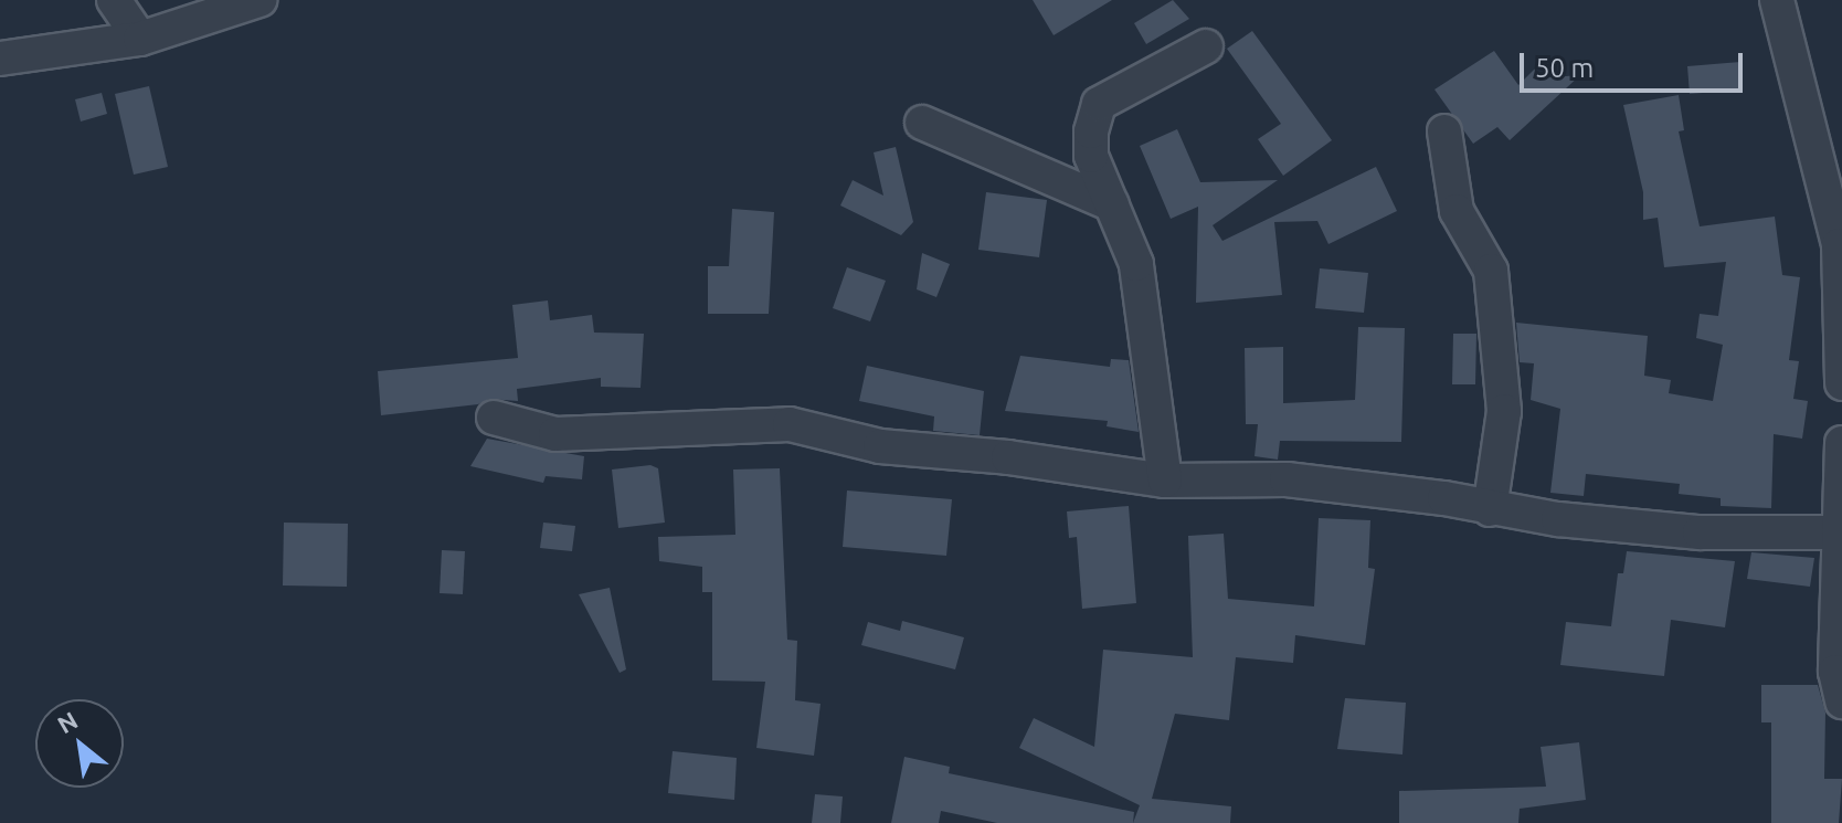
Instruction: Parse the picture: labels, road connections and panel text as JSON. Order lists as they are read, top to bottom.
{
  "scale_bar": "50 m",
  "north": "top left"
}
